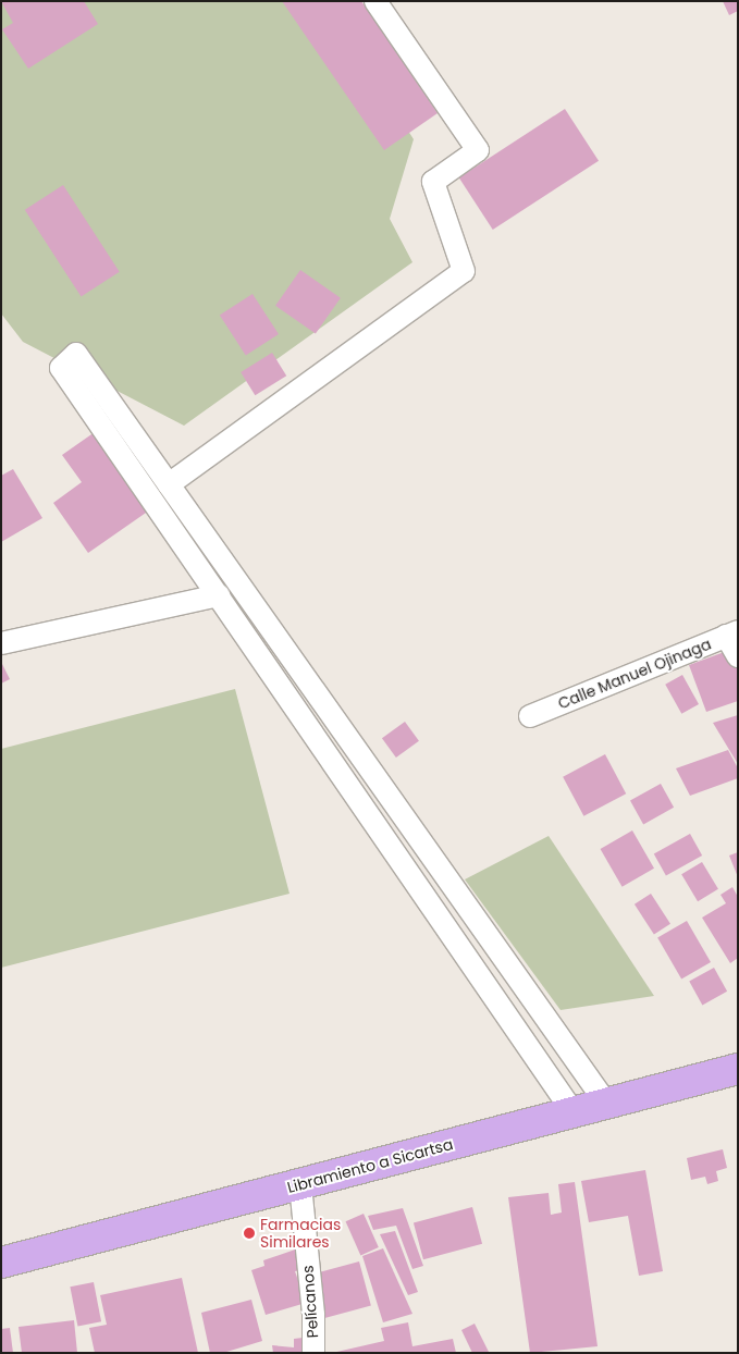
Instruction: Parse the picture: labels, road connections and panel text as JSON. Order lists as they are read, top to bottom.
{
  "streets": {
    "main road": ["Libramiento a Sicartsa"],
    "street": ["Calle Manuel Ojinaga", "Pelícanos"]
  },
  "crossings": [
    ["Libramiento a Sicartsa", "Pelícanos"]
  ],
  "places": ["Farmacias Similares"]
}
